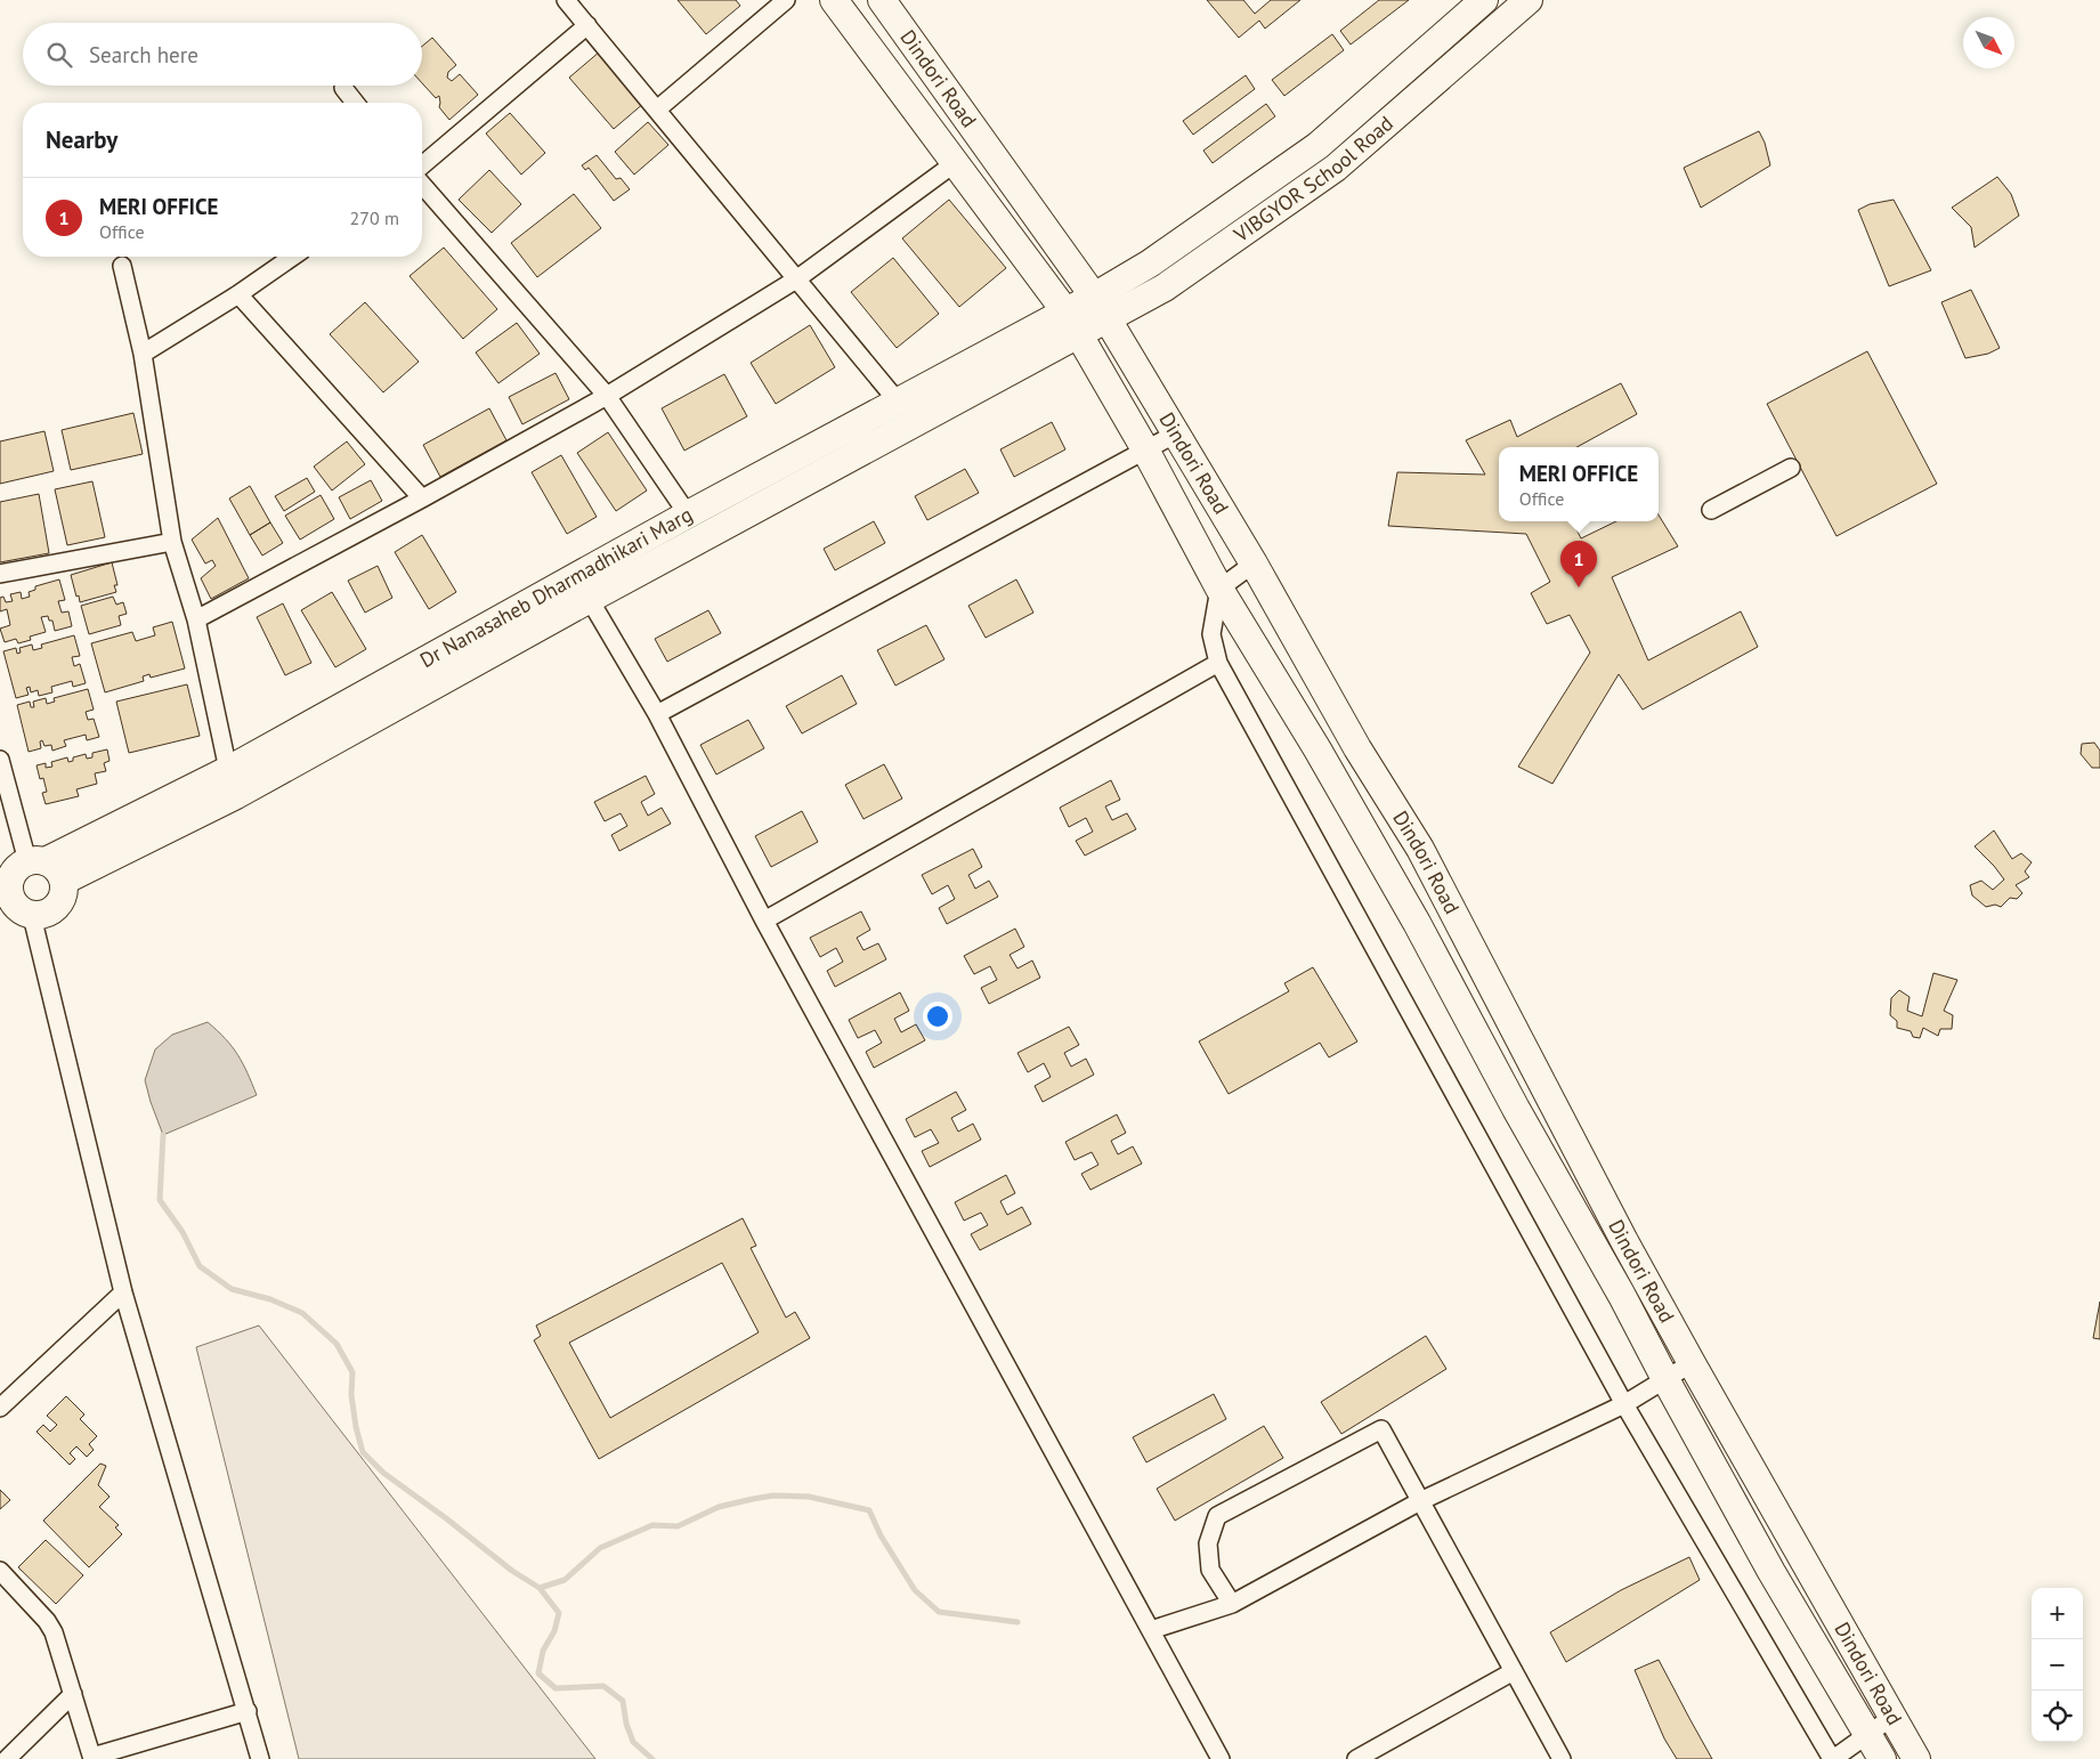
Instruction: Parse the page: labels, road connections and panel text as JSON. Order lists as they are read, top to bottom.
{
  "streets": {
    "main road": ["Dindori Road", "VIBGYOR School Road", "Dr Nanasaheb Dharmadhikari Marg"]
  },
  "crossings": [
    ["Dindori Road", "VIBGYOR School Road"],
    ["VIBGYOR School Road", "Dr Nanasaheb Dharmadhikari Marg"]
  ],
  "north": "bottom right",
  "page": {
    "search": "Search here",
    "heading": "Nearby",
    "list": [
      {
        "mark": "1",
        "name": "MERI OFFICE",
        "note": "Office",
        "value": "270 m"
      }
    ],
    "popup": ["MERI OFFICE", "Office"],
    "pins": "1",
    "map_buttons": ["+", "−"]
  }
}
